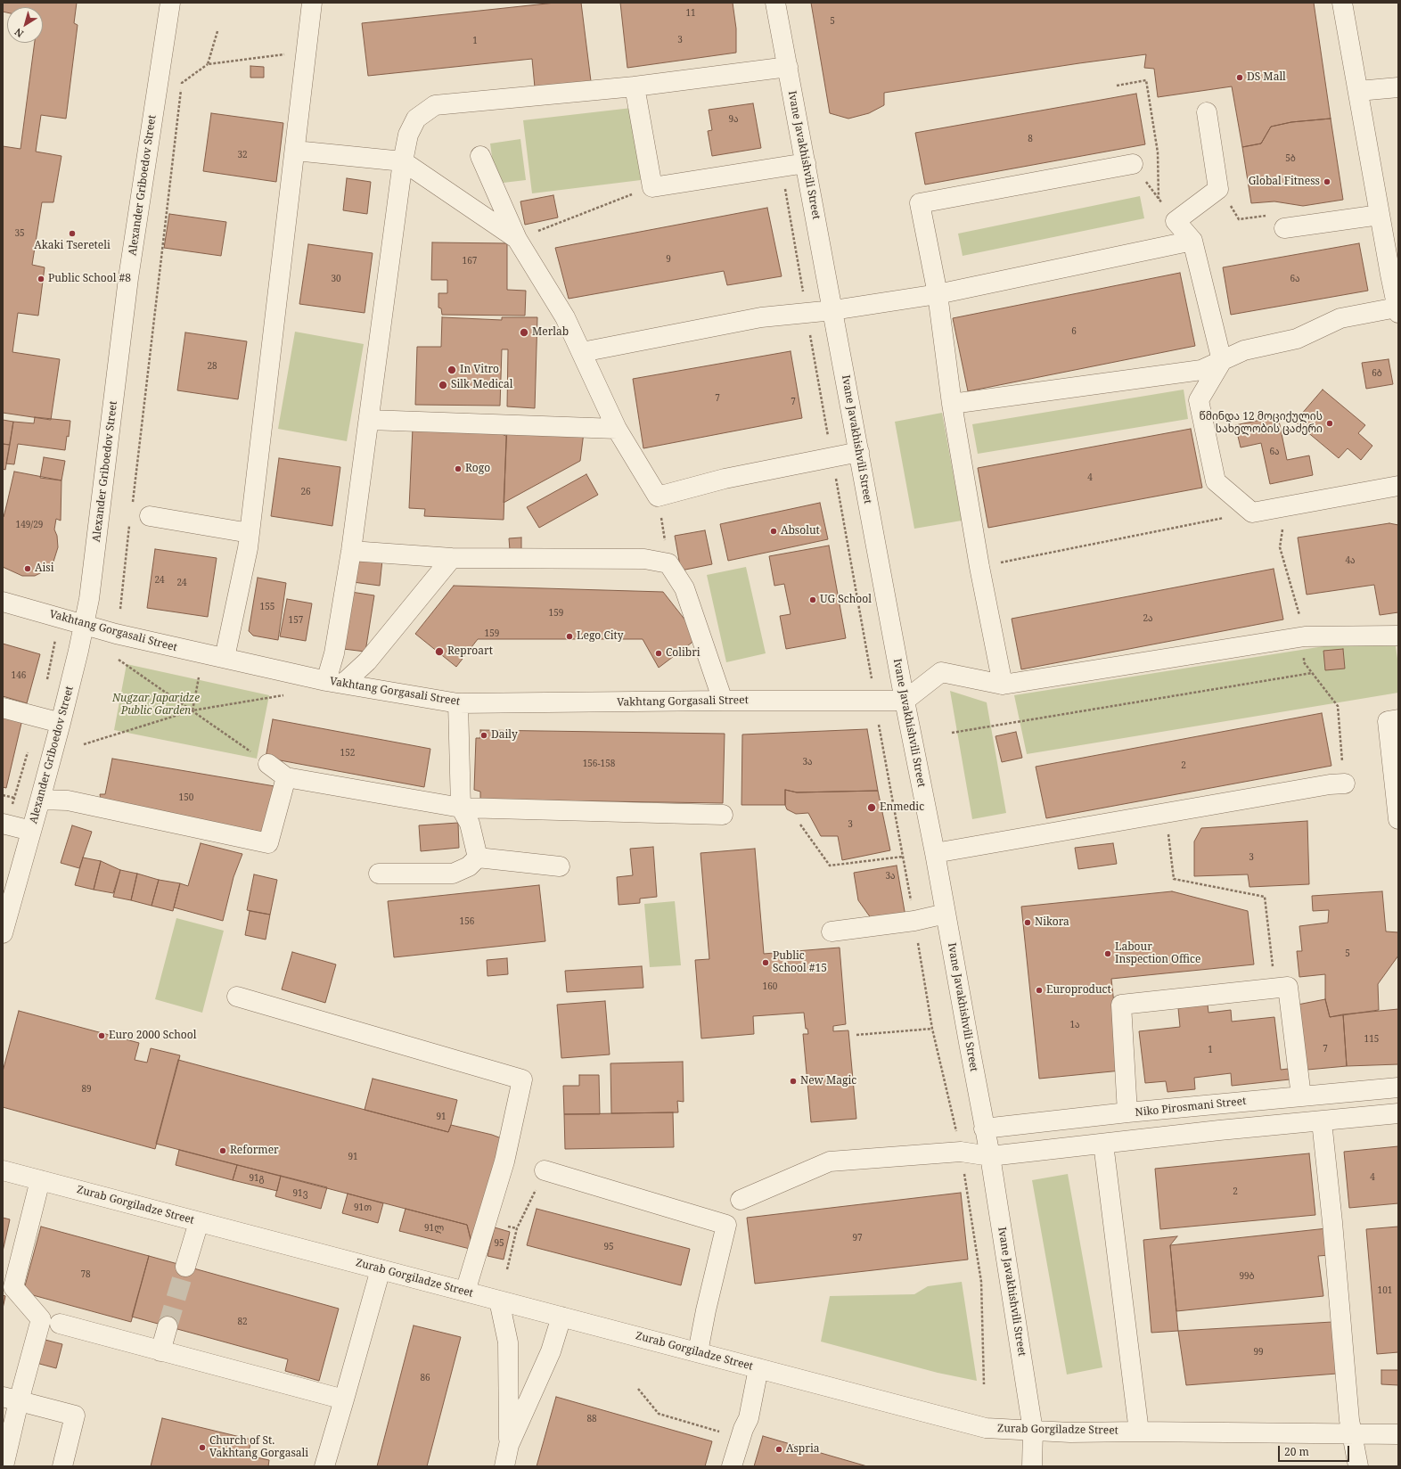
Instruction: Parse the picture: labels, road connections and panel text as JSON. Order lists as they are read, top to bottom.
{
  "streets": {
    "street": [
      "Ivane Javakhishvili Street",
      "Alexander Griboedov Street",
      "Vakhtang Gorgasali Street",
      "Niko Pirosmani Street",
      "Zurab Gorgiladze Street"
    ]
  },
  "crossings": [
    ["Ivane Javakhishvili Street", "Vakhtang Gorgasali Street"],
    ["Ivane Javakhishvili Street", "Niko Pirosmani Street"],
    ["Ivane Javakhishvili Street", "Zurab Gorgiladze Street"],
    ["Alexander Griboedov Street", "Vakhtang Gorgasali Street"]
  ],
  "parks": ["Nugzar Japaridze Public Garden"],
  "places": [
    "DS Mall",
    "Global Fitness",
    "Akaki Tsereteli",
    "Public School #8",
    "Merlab",
    "In Vitro",
    "Silk Medical",
    "წმინდა 12 მოციქულის სახელობის ცაძერი",
    "Rogo",
    "Absolut",
    "Aisi",
    "UG School",
    "Lego City",
    "Reproart",
    "Colibri",
    "Daily",
    "Enmedic",
    "Nikora",
    "Labour Inspection Office",
    "Public School #15",
    "Europroduct",
    "Euro 2000 School",
    "New Magic",
    "Reformer",
    "Church of St. Vakhtang Gorgasali",
    "Aspria"
  ],
  "house_numbers": [
    "11",
    "5",
    "3",
    "1",
    "9ა",
    "8",
    "32",
    "5ბ",
    "35",
    "9",
    "167",
    "30",
    "6ა",
    "6",
    "28",
    "6ბ",
    "7",
    "7",
    "6ა",
    "4",
    "26",
    "149/29",
    "4ა",
    "24",
    "24",
    "155",
    "159",
    "2ა",
    "157",
    "159",
    "146",
    "152",
    "3ა",
    "156-158",
    "2",
    "150",
    "3",
    "3",
    "3ა",
    "156",
    "5",
    "160",
    "1ა",
    "115",
    "7",
    "1",
    "89",
    "91",
    "91",
    "4",
    "91გ",
    "2",
    "91ვ",
    "91თ",
    "91ლ",
    "97",
    "95",
    "95",
    "78",
    "99ბ",
    "101",
    "82",
    "99",
    "86",
    "88"
  ],
  "scale_bar": "20 m",
  "north": "bottom left"
}
